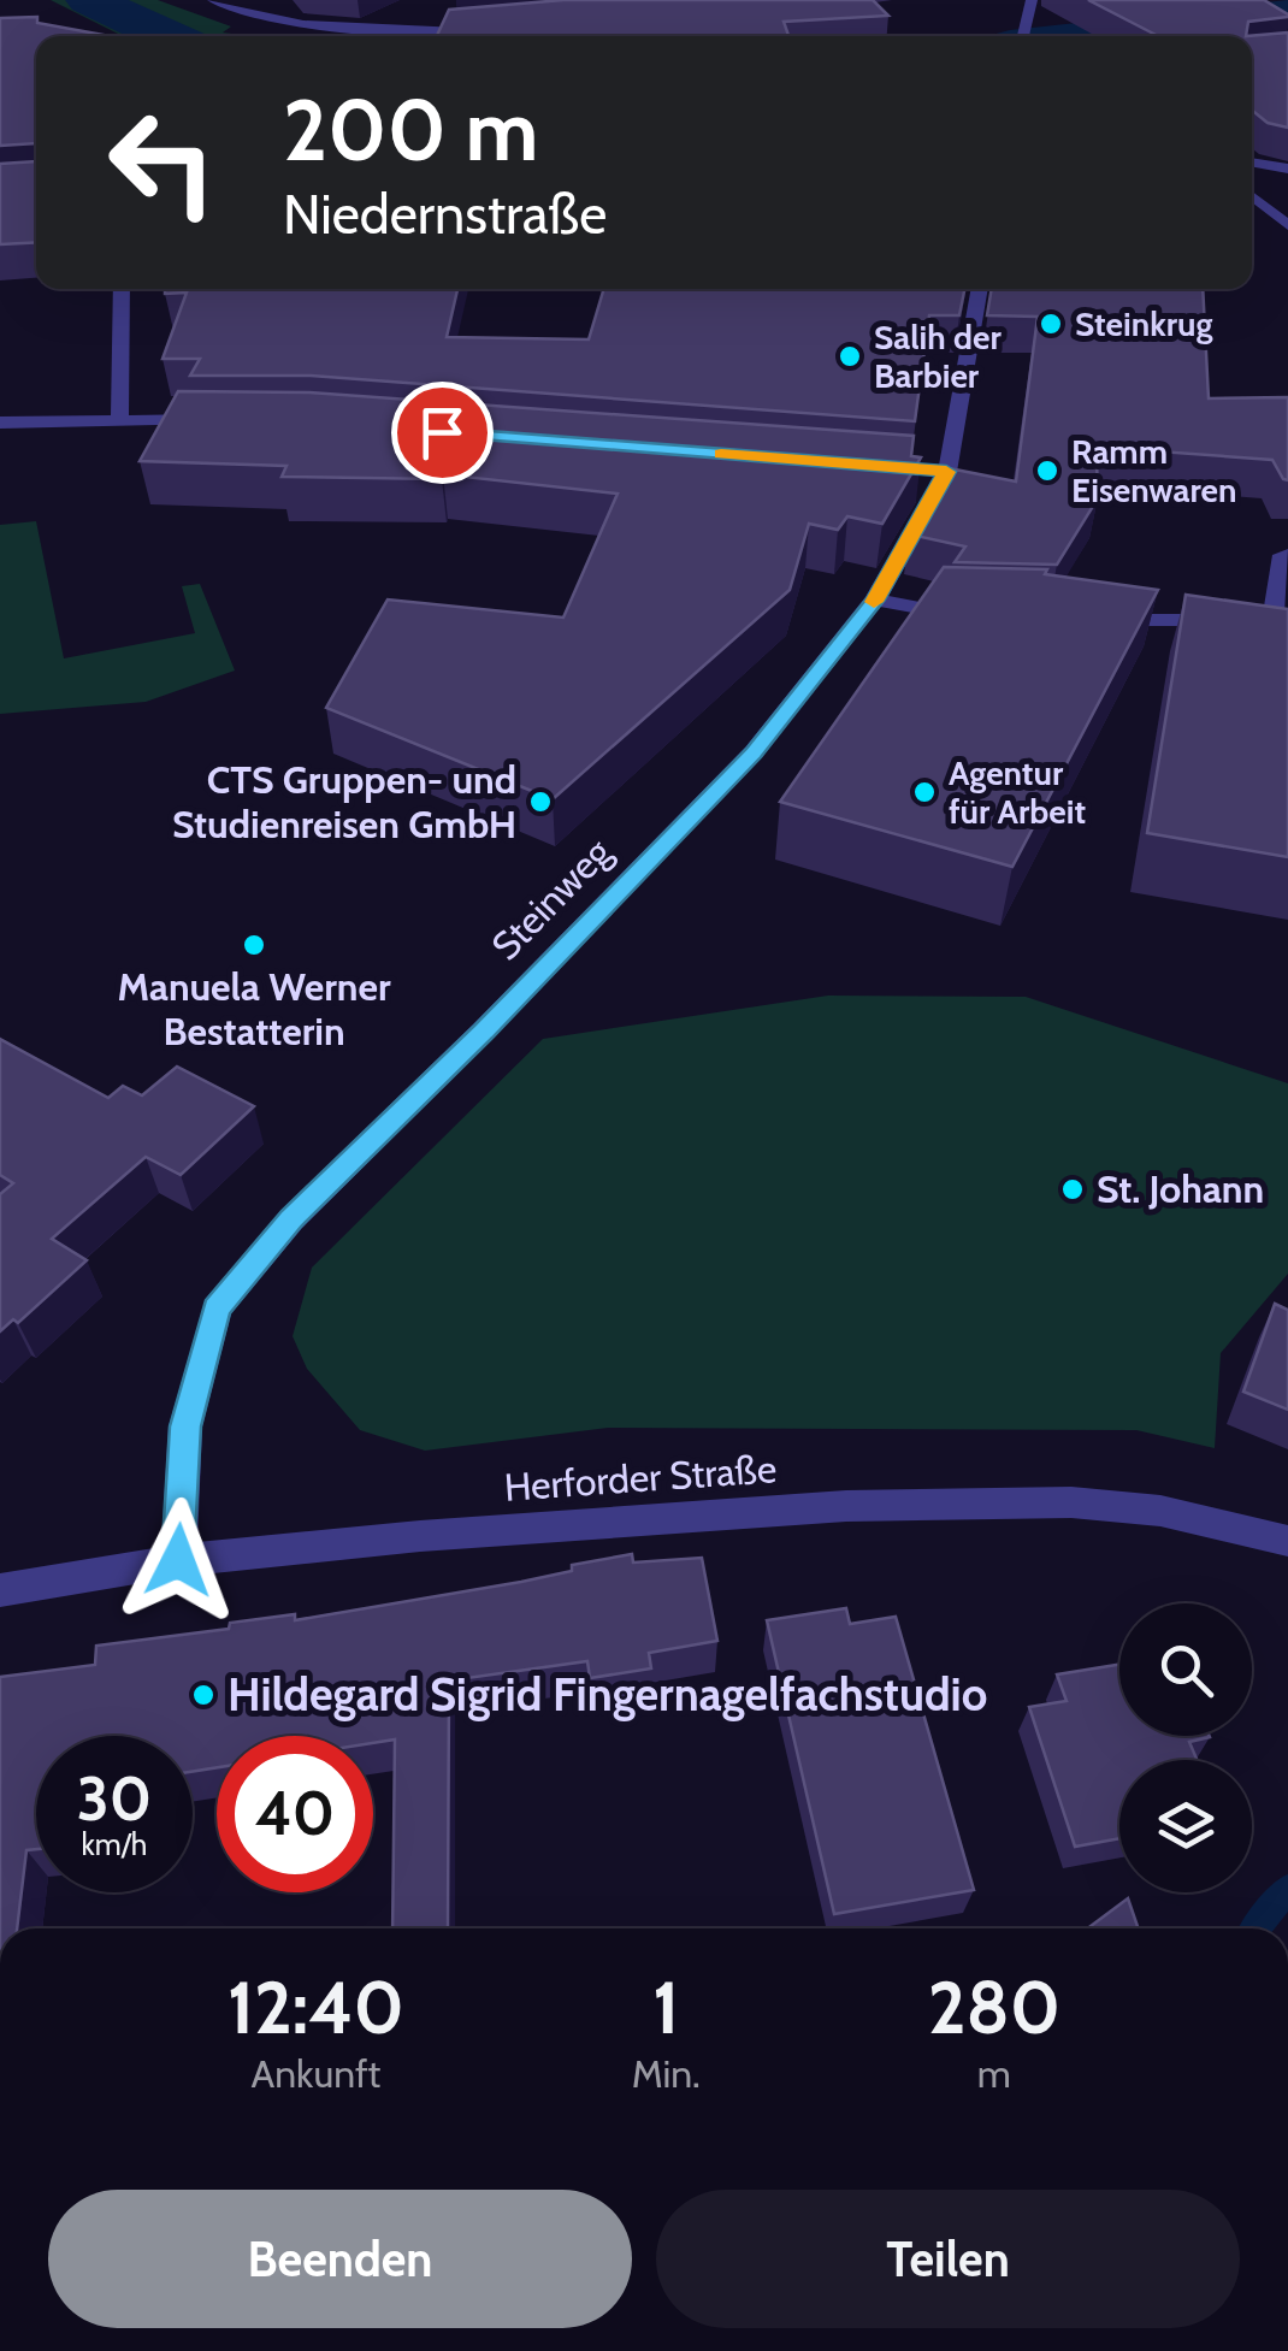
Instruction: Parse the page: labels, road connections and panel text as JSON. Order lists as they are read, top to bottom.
{
  "streets": {
    "street": ["Steinweg", "Herforder Straße"]
  },
  "crossings": [
    ["Steinweg", "Herforder Straße"]
  ],
  "places": [
    "Steinkrug",
    "Salih der Barbier",
    "Ramm Eisenwaren",
    "Agentur für Arbeit",
    "CTS Gruppen- und Studienreisen GmbH",
    "Manuela Werner Bestatterin",
    "St. Johann",
    "Hildegard Sigrid Fingernagelfachstudio"
  ],
  "page": {
    "turn": ["200 m", "Niedernstraße"],
    "speed": "30 km/h",
    "limit": "40",
    "eta": [
      "12:40",
      "Ankunft",
      "1",
      "Min.",
      "280",
      "m"
    ],
    "buttons": ["Beenden", "Teilen"]
  }
}
